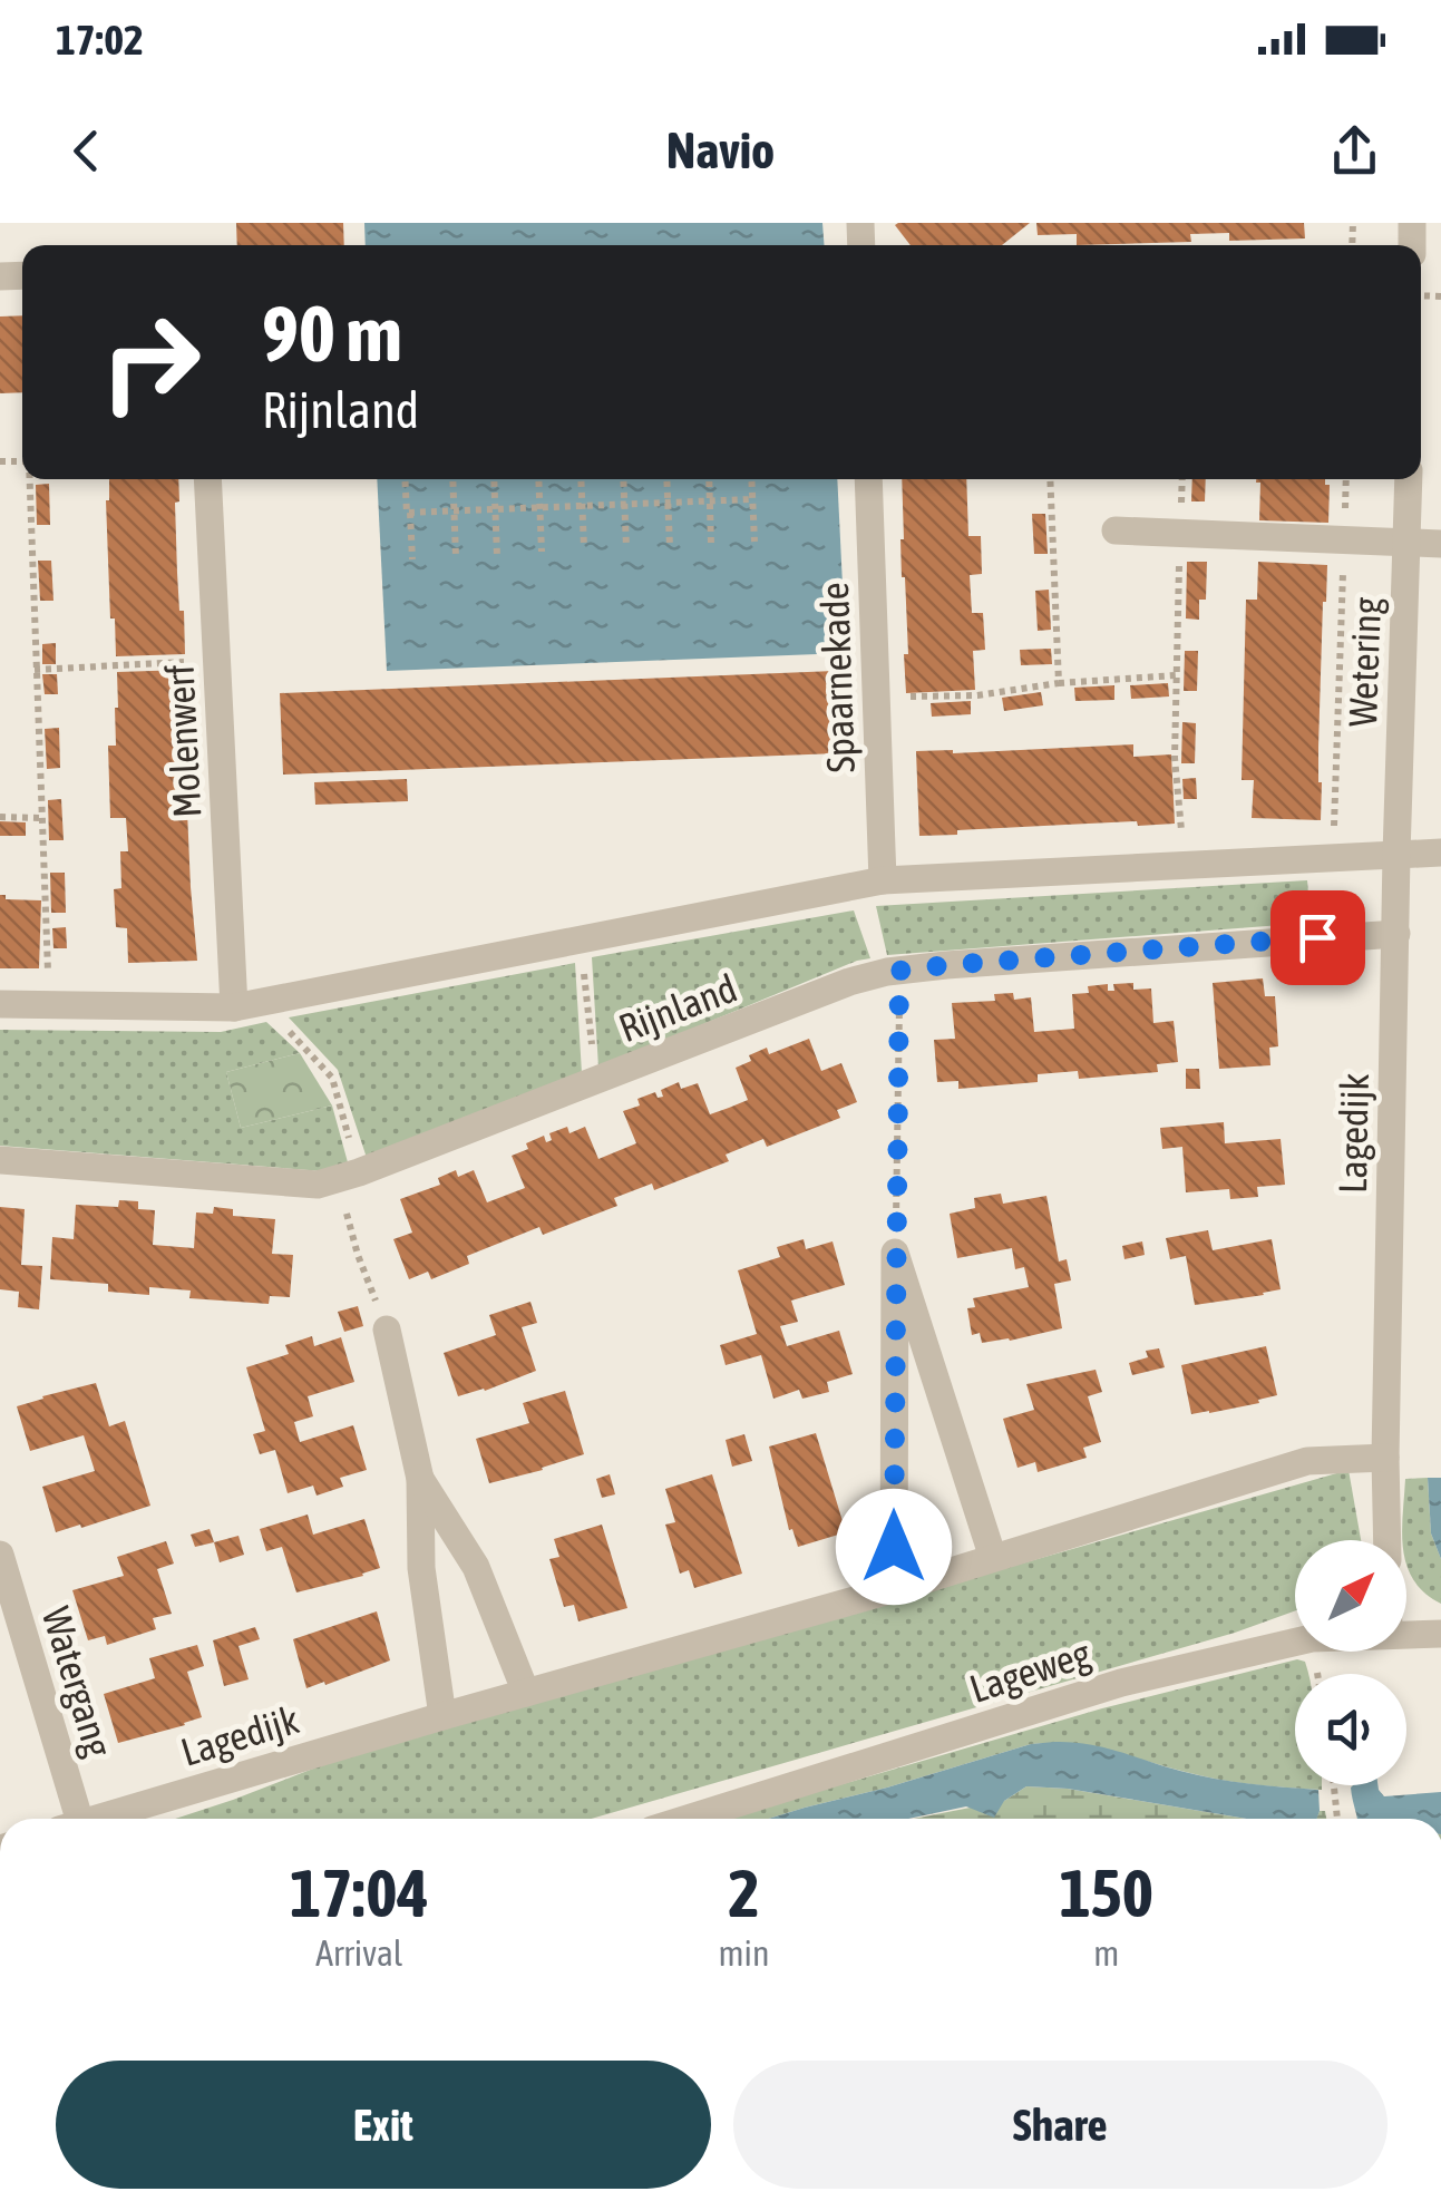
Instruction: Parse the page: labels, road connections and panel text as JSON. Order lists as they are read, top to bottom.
{
  "streets": {
    "street": [
      "Wetering",
      "Spaarnekade",
      "Molenwerf",
      "Rijnland",
      "Lagedijk",
      "Lageweg",
      "Watergang"
    ]
  },
  "crossings": [
    ["Wetering", "Rijnland"],
    ["Wetering", "Lagedijk"],
    ["Spaarnekade", "Rijnland"],
    ["Molenwerf", "Rijnland"],
    ["Rijnland", "Lagedijk"]
  ],
  "north": "top right",
  "page": {
    "status": "17:02",
    "header": "Navio",
    "turn": ["90 m", "Rijnland"],
    "eta": [
      "17:04",
      "Arrival",
      "2",
      "min",
      "150",
      "m"
    ],
    "buttons": ["Exit", "Share"]
  }
}
